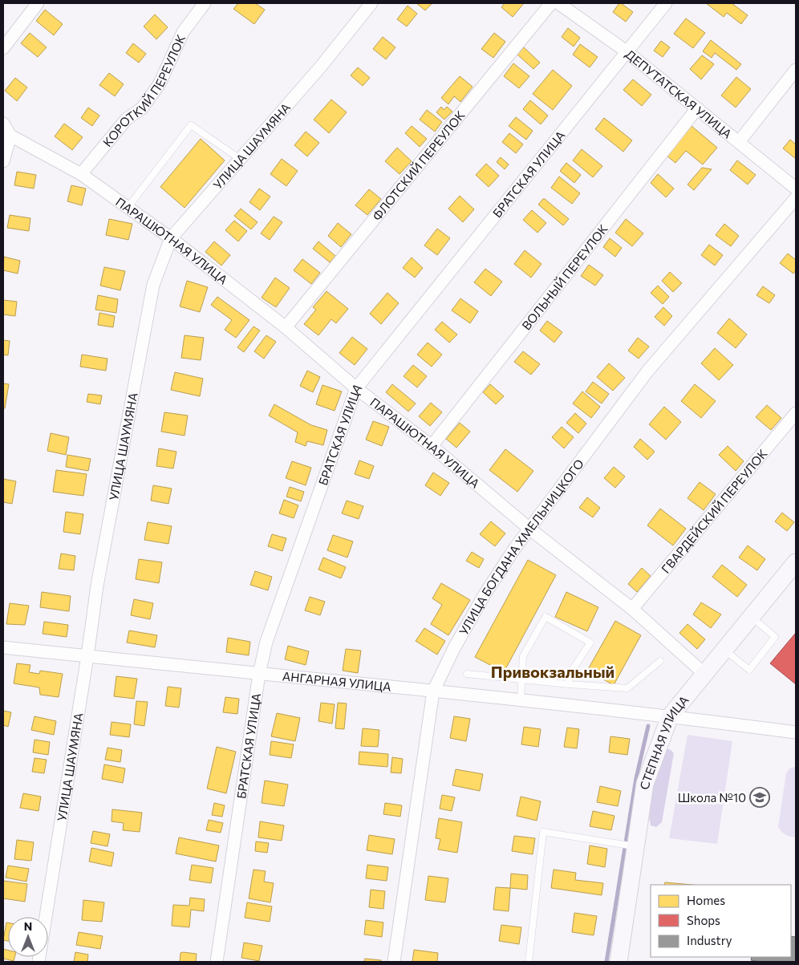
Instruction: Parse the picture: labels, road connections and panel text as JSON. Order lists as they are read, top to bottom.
{
  "streets": {
    "street": [
      "КОРОТКИЙ ПЕРЕУЛОК",
      "ДЕПУТАТСКАЯ УЛИЦА",
      "УЛИЦА ШАУМЯНА",
      "ФЛОТСКИЙ ПЕРЕУЛОК",
      "БРАТСКАЯ УЛИЦА",
      "ПАРАШЮТНАЯ УЛИЦА",
      "ВОЛЬНЫЙ ПЕРЕУЛОК",
      "ГВАРДЕЙСКИЙ ПЕРЕУЛОК",
      "УЛИЦА БОГДАНА ХМЕЛЬНИЦКОГО",
      "АНГАРНАЯ УЛИЦА",
      "СТЕПНАЯ УЛИЦА"
    ]
  },
  "crossings": [
    ["КОРОТКИЙ ПЕРЕУЛОК", "ПАРАШЮТНАЯ УЛИЦА"],
    ["ДЕПУТАТСКАЯ УЛИЦА", "БРАТСКАЯ УЛИЦА"],
    ["ДЕПУТАТСКАЯ УЛИЦА", "ВОЛЬНЫЙ ПЕРЕУЛОК"],
    ["УЛИЦА ШАУМЯНА", "ПАРАШЮТНАЯ УЛИЦА"],
    ["УЛИЦА ШАУМЯНА", "АНГАРНАЯ УЛИЦА"],
    ["ФЛОТСКИЙ ПЕРЕУЛОК", "ПАРАШЮТНАЯ УЛИЦА"],
    ["БРАТСКАЯ УЛИЦА", "ПАРАШЮТНАЯ УЛИЦА"],
    ["БРАТСКАЯ УЛИЦА", "АНГАРНАЯ УЛИЦА"],
    ["ПАРАШЮТНАЯ УЛИЦА", "ВОЛЬНЫЙ ПЕРЕУЛОК"],
    ["ПАРАШЮТНАЯ УЛИЦА", "ГВАРДЕЙСКИЙ ПЕРЕУЛОК"],
    ["ПАРАШЮТНАЯ УЛИЦА", "УЛИЦА БОГДАНА ХМЕЛЬНИЦКОГО"],
    ["ПАРАШЮТНАЯ УЛИЦА", "СТЕПНАЯ УЛИЦА"],
    ["УЛИЦА БОГДАНА ХМЕЛЬНИЦКОГО", "АНГАРНАЯ УЛИЦА"],
    ["АНГАРНАЯ УЛИЦА", "СТЕПНАЯ УЛИЦА"]
  ],
  "districts": ["Привокзальный"],
  "places": {
    "school or university": ["Школа №10"]
  },
  "legend": ["Homes", "Shops", "Industry"],
  "north": "top"
}
